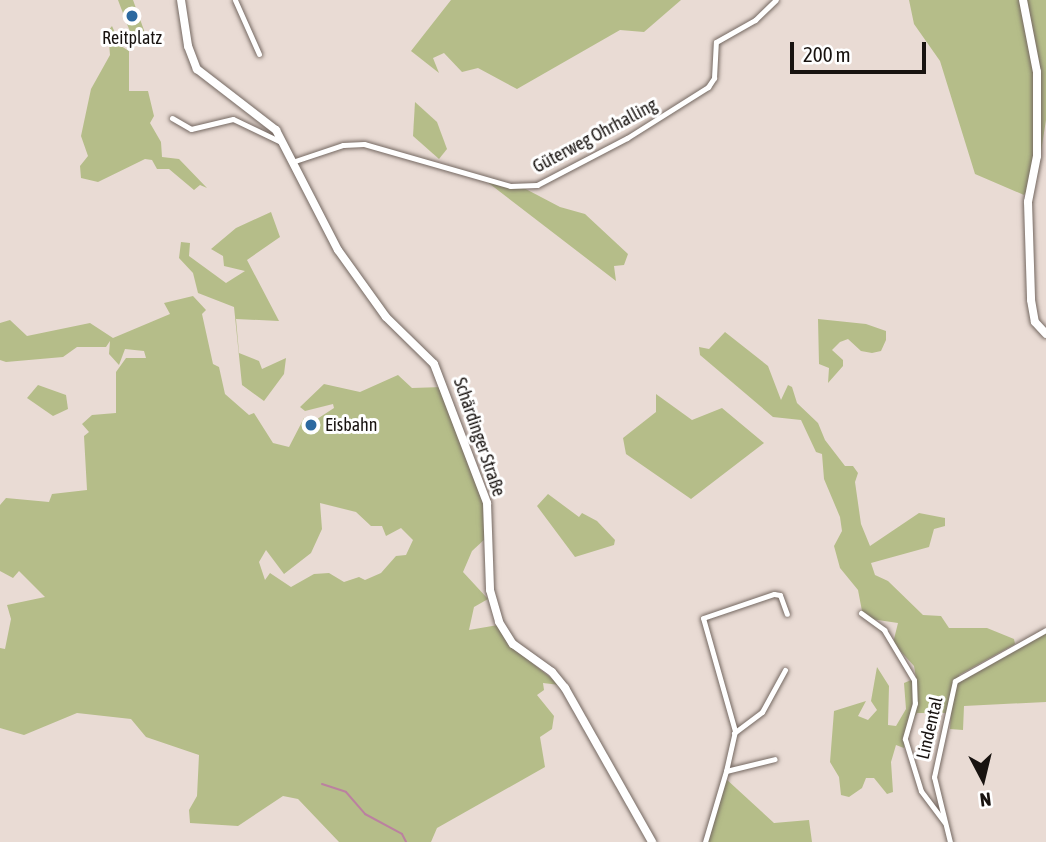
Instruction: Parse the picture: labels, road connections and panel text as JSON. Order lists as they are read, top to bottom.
{
  "streets": {
    "main road": ["Schärdinger Straße"],
    "street": ["Güterweg Ohrhalling", "Lindental"]
  },
  "crossings": [
    ["Güterweg Ohrhalling", "Schärdinger Straße"]
  ],
  "places": ["Reitplatz", "Eisbahn"],
  "scale_bar": "200 m",
  "north": "bottom"
}
